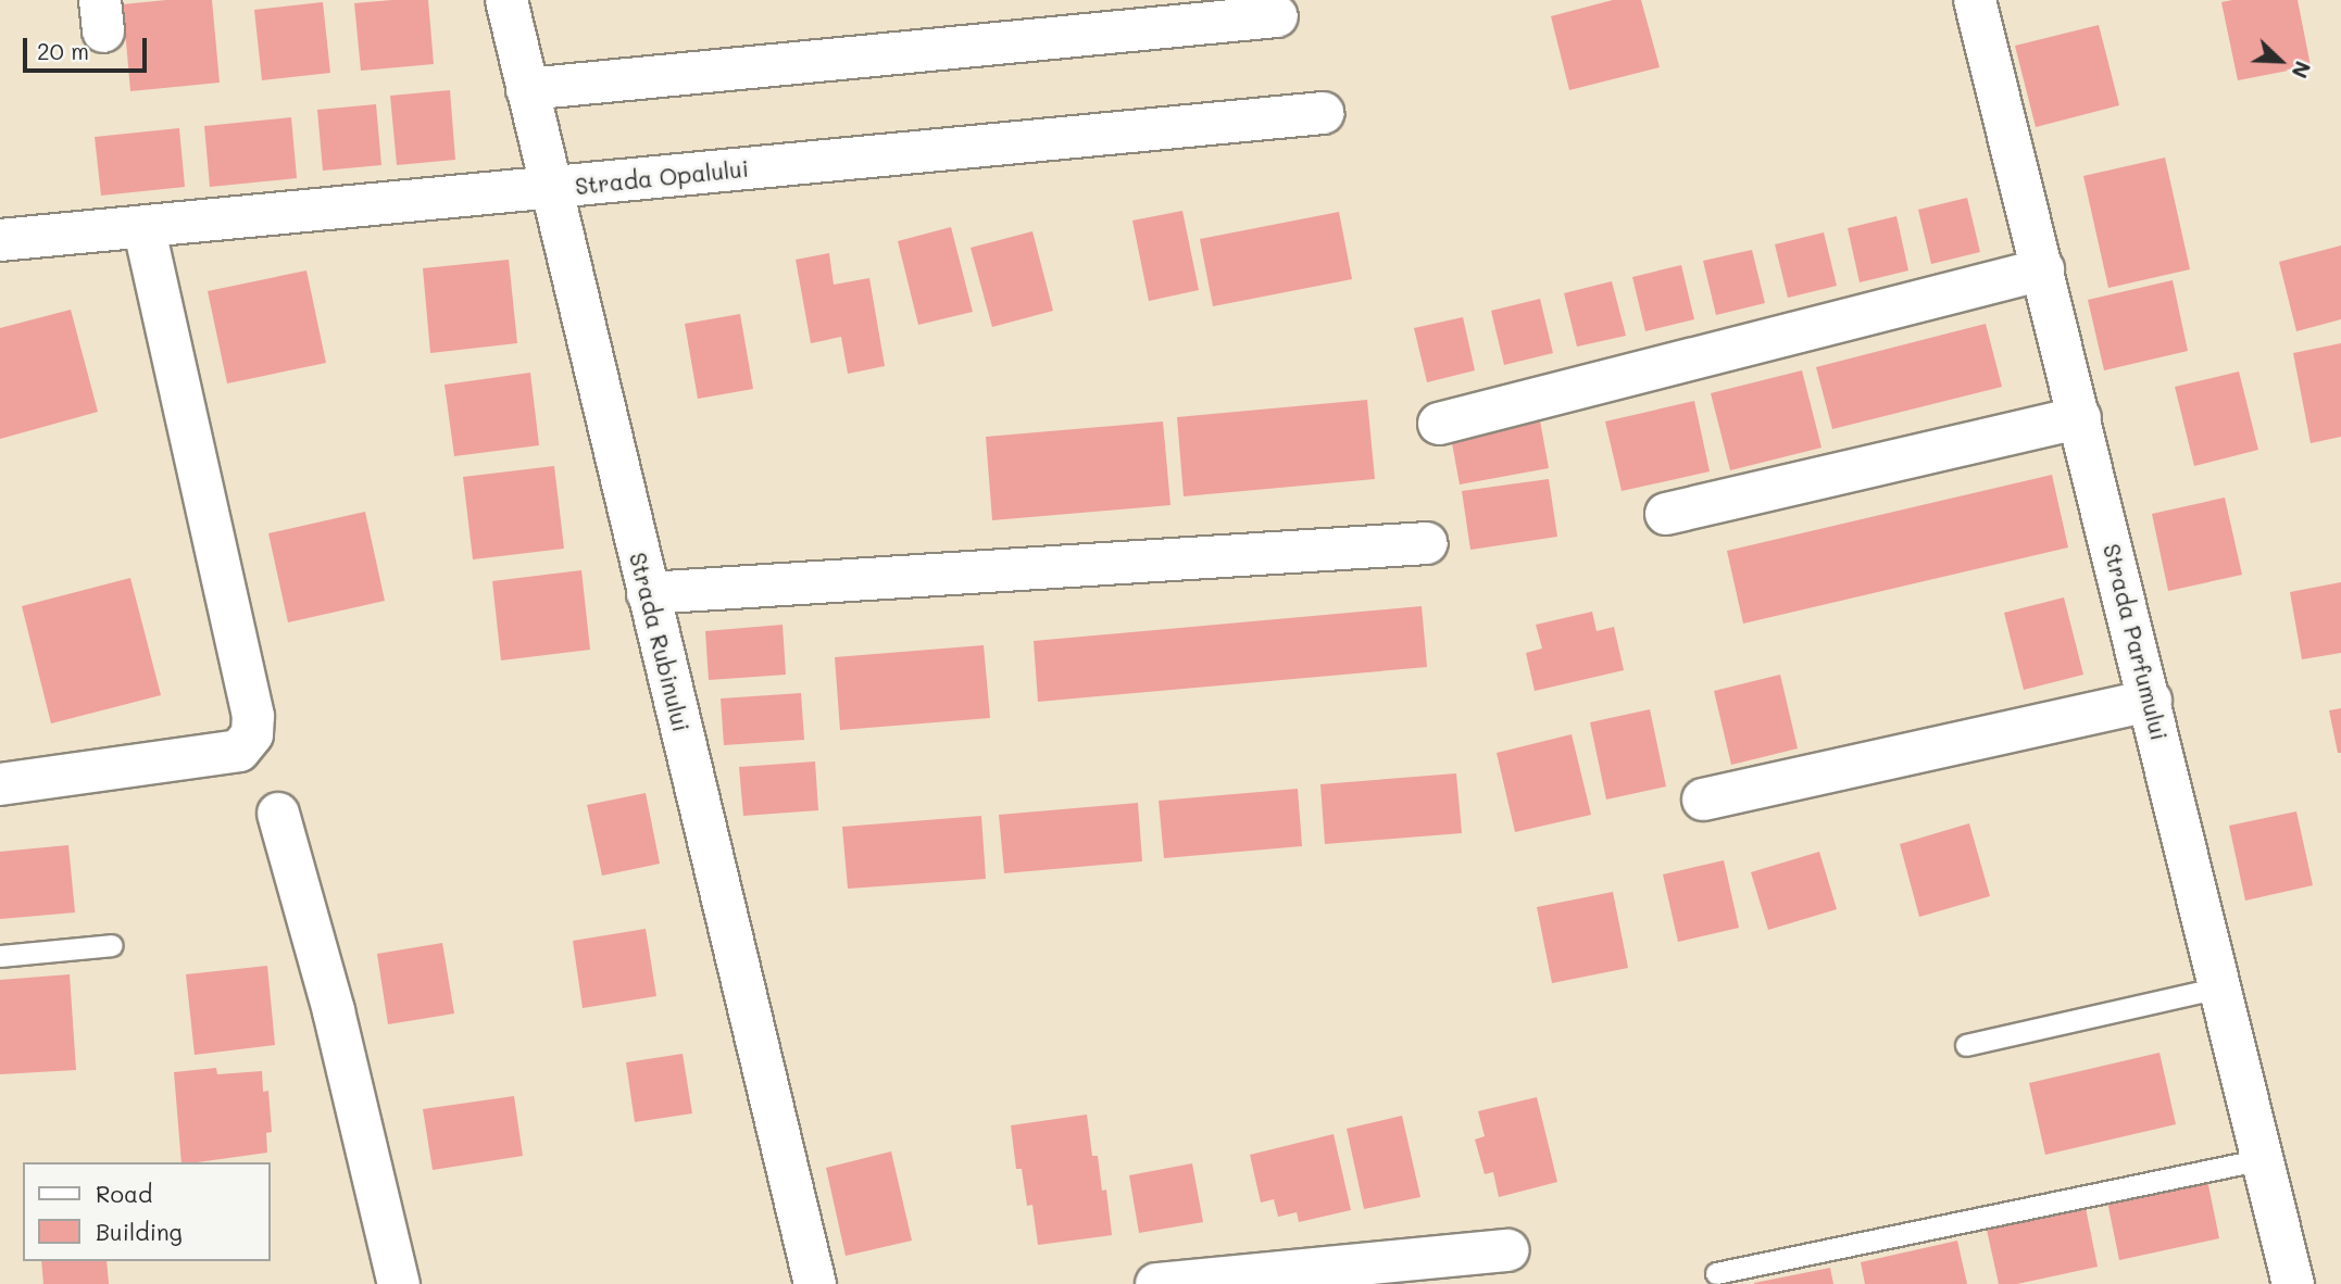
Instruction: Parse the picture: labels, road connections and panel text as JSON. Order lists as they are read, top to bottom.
{
  "streets": {
    "street": ["Strada Opalului", "Strada Rubinului", "Strada Parfumului"]
  },
  "crossings": [
    ["Strada Opalului", "Strada Rubinului"]
  ],
  "legend": ["Road", "Building"],
  "scale_bar": "20 m",
  "north": "bottom right"
}
